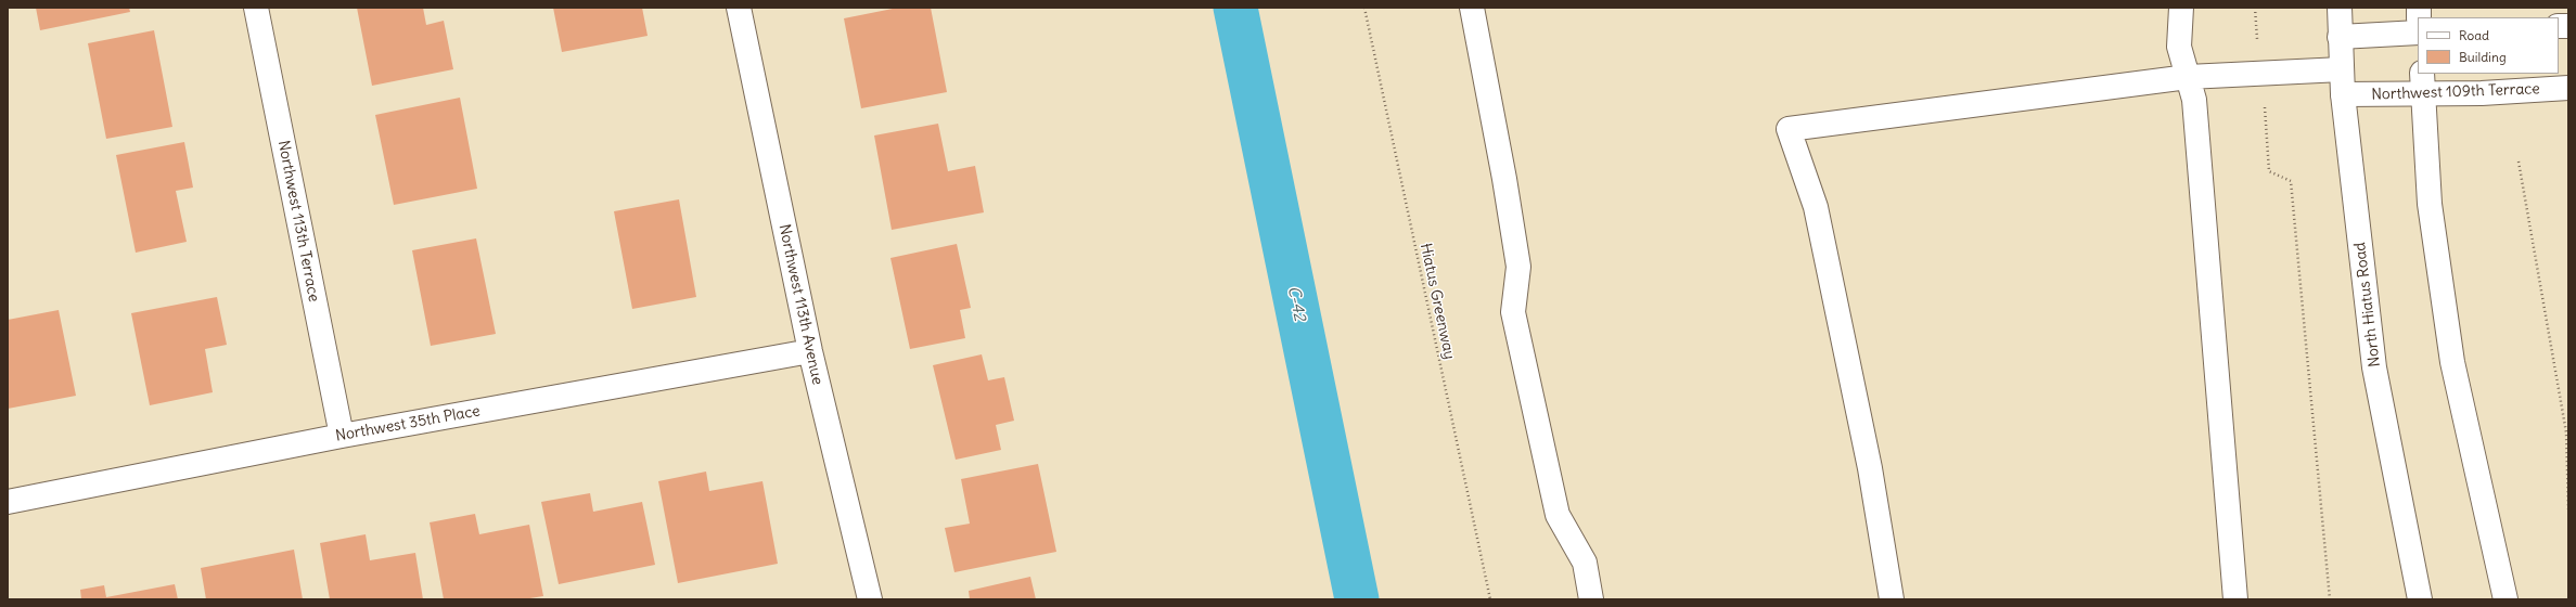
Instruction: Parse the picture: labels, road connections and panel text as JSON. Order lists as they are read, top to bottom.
{
  "streets": {
    "street": [
      "Northwest 109th Terrace",
      "Northwest 113th Terrace",
      "Northwest 113th Avenue",
      "North Hiatus Road",
      "Northwest 35th Place"
    ],
    "path": ["Hiatus Greenway"]
  },
  "crossings": [
    ["Northwest 109th Terrace", "North Hiatus Road"],
    ["Northwest 113th Terrace", "Northwest 35th Place"],
    ["Northwest 113th Avenue", "Northwest 35th Place"]
  ],
  "water": ["C-42"],
  "legend": ["Road", "Building"]
}
